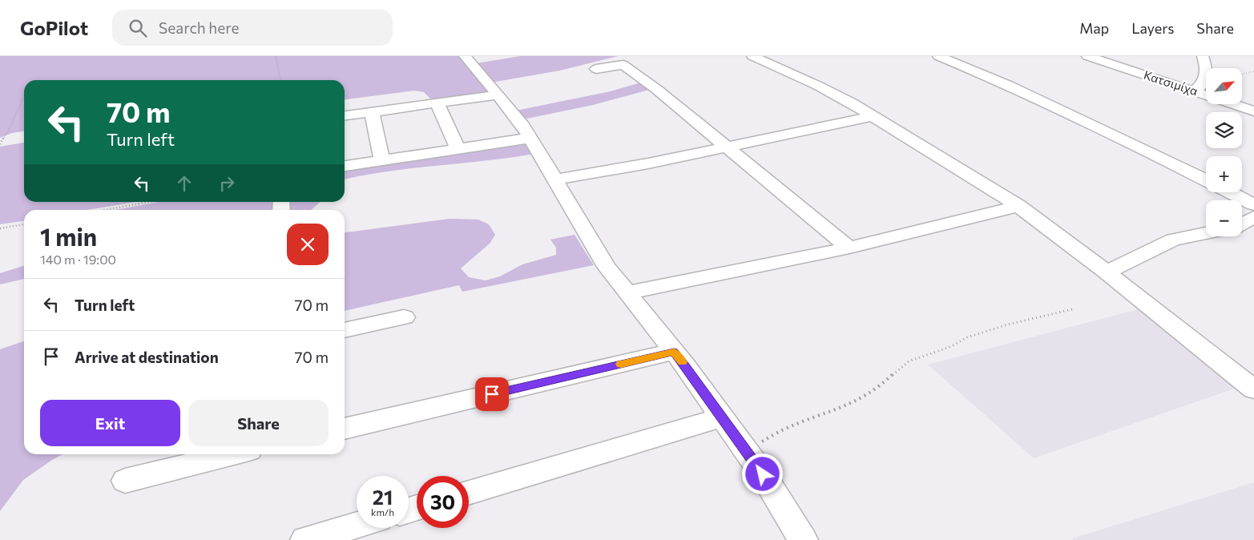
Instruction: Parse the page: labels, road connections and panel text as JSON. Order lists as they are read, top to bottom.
{
  "streets": {
    "street": ["Κατσιμίχα"]
  },
  "north": "top right",
  "page": {
    "header": "GoPilot",
    "search": "Search here",
    "nav": ["Map", "Layers", "Share"],
    "map_buttons": ["+", "−"],
    "turn": ["70 m", "Turn left"],
    "heading": ["1 min", "140 m · 19:00"],
    "list": [
      {
        "name": "Turn left",
        "value": "70 m"
      },
      {
        "name": "Arrive at destination",
        "value": "70 m"
      }
    ],
    "buttons": ["Exit", "Share"],
    "speed": "21 km/h",
    "limit": "30"
  }
}
